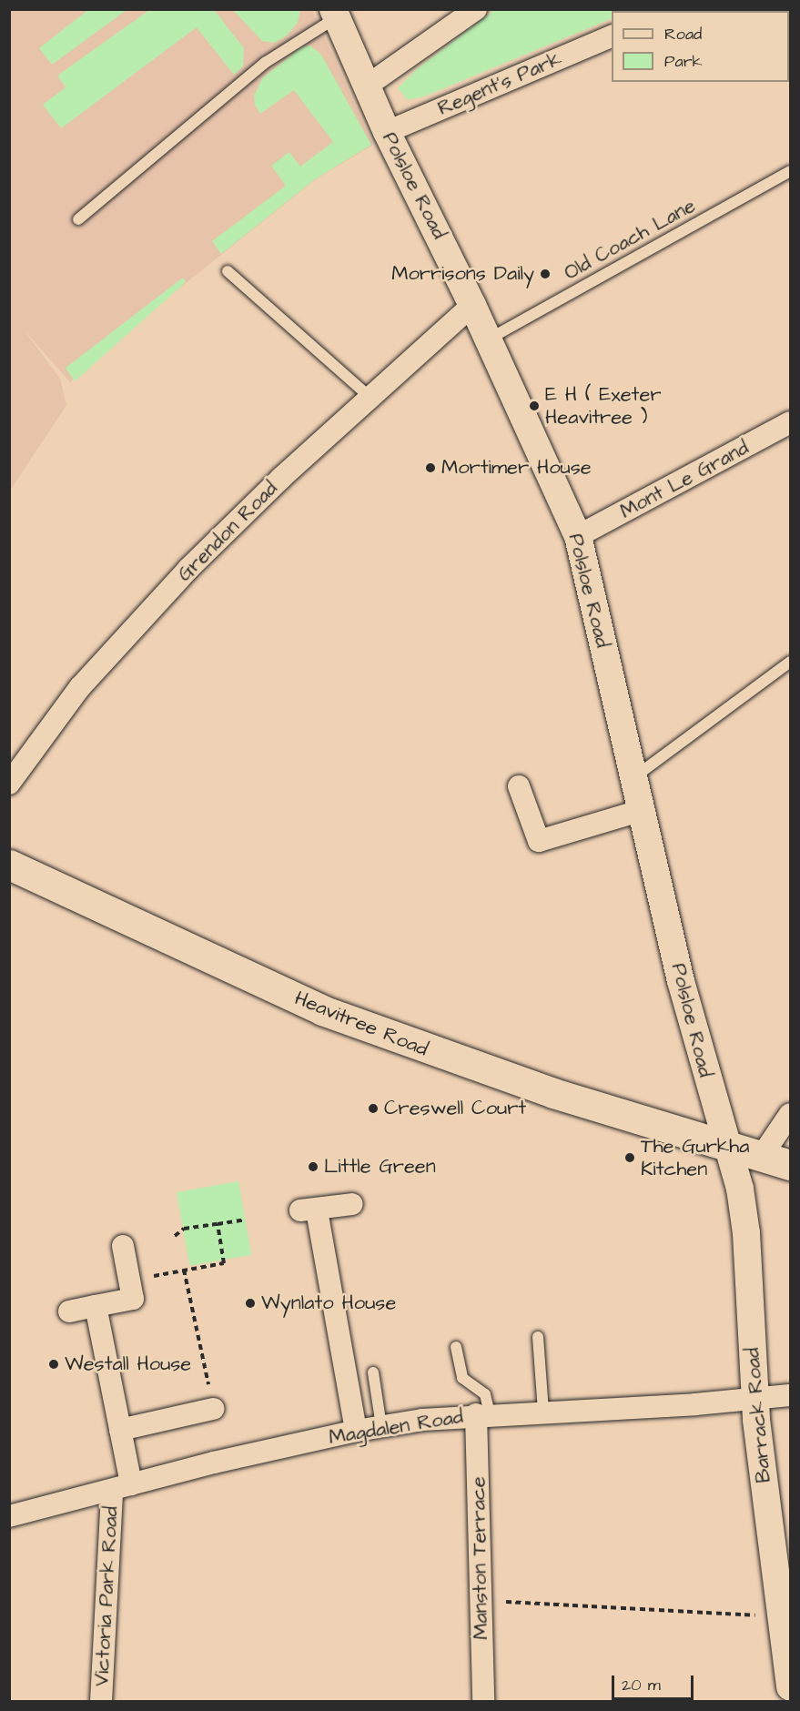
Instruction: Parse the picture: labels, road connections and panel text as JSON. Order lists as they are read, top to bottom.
{
  "streets": {
    "main road": ["Heavitree Road"],
    "street": [
      "Regent's Park",
      "Polsloe Road",
      "Mont Le Grand",
      "Grendon Road",
      "Barrack Road",
      "Magdalen Road",
      "Manston Terrace",
      "Victoria Park Road"
    ],
    "lane": ["Old Coach Lane"]
  },
  "crossings": [
    ["Regent's Park", "Polsloe Road"],
    ["Polsloe Road", "Old Coach Lane"],
    ["Polsloe Road", "Mont Le Grand"],
    ["Polsloe Road", "Grendon Road"],
    ["Polsloe Road", "Heavitree Road"],
    ["Polsloe Road", "Barrack Road"],
    ["Heavitree Road", "Barrack Road"],
    ["Barrack Road", "Magdalen Road"],
    ["Magdalen Road", "Manston Terrace"],
    ["Magdalen Road", "Victoria Park Road"]
  ],
  "places": [
    "Morrisons Daily",
    "E H ( Exeter Heavitree )",
    "Mortimer House",
    "Creswell Court",
    "The Gurkha Kitchen",
    "Little Green",
    "Wynlato House",
    "Westall House"
  ],
  "legend": ["Road", "Park"],
  "scale_bar": "20 m"
}
